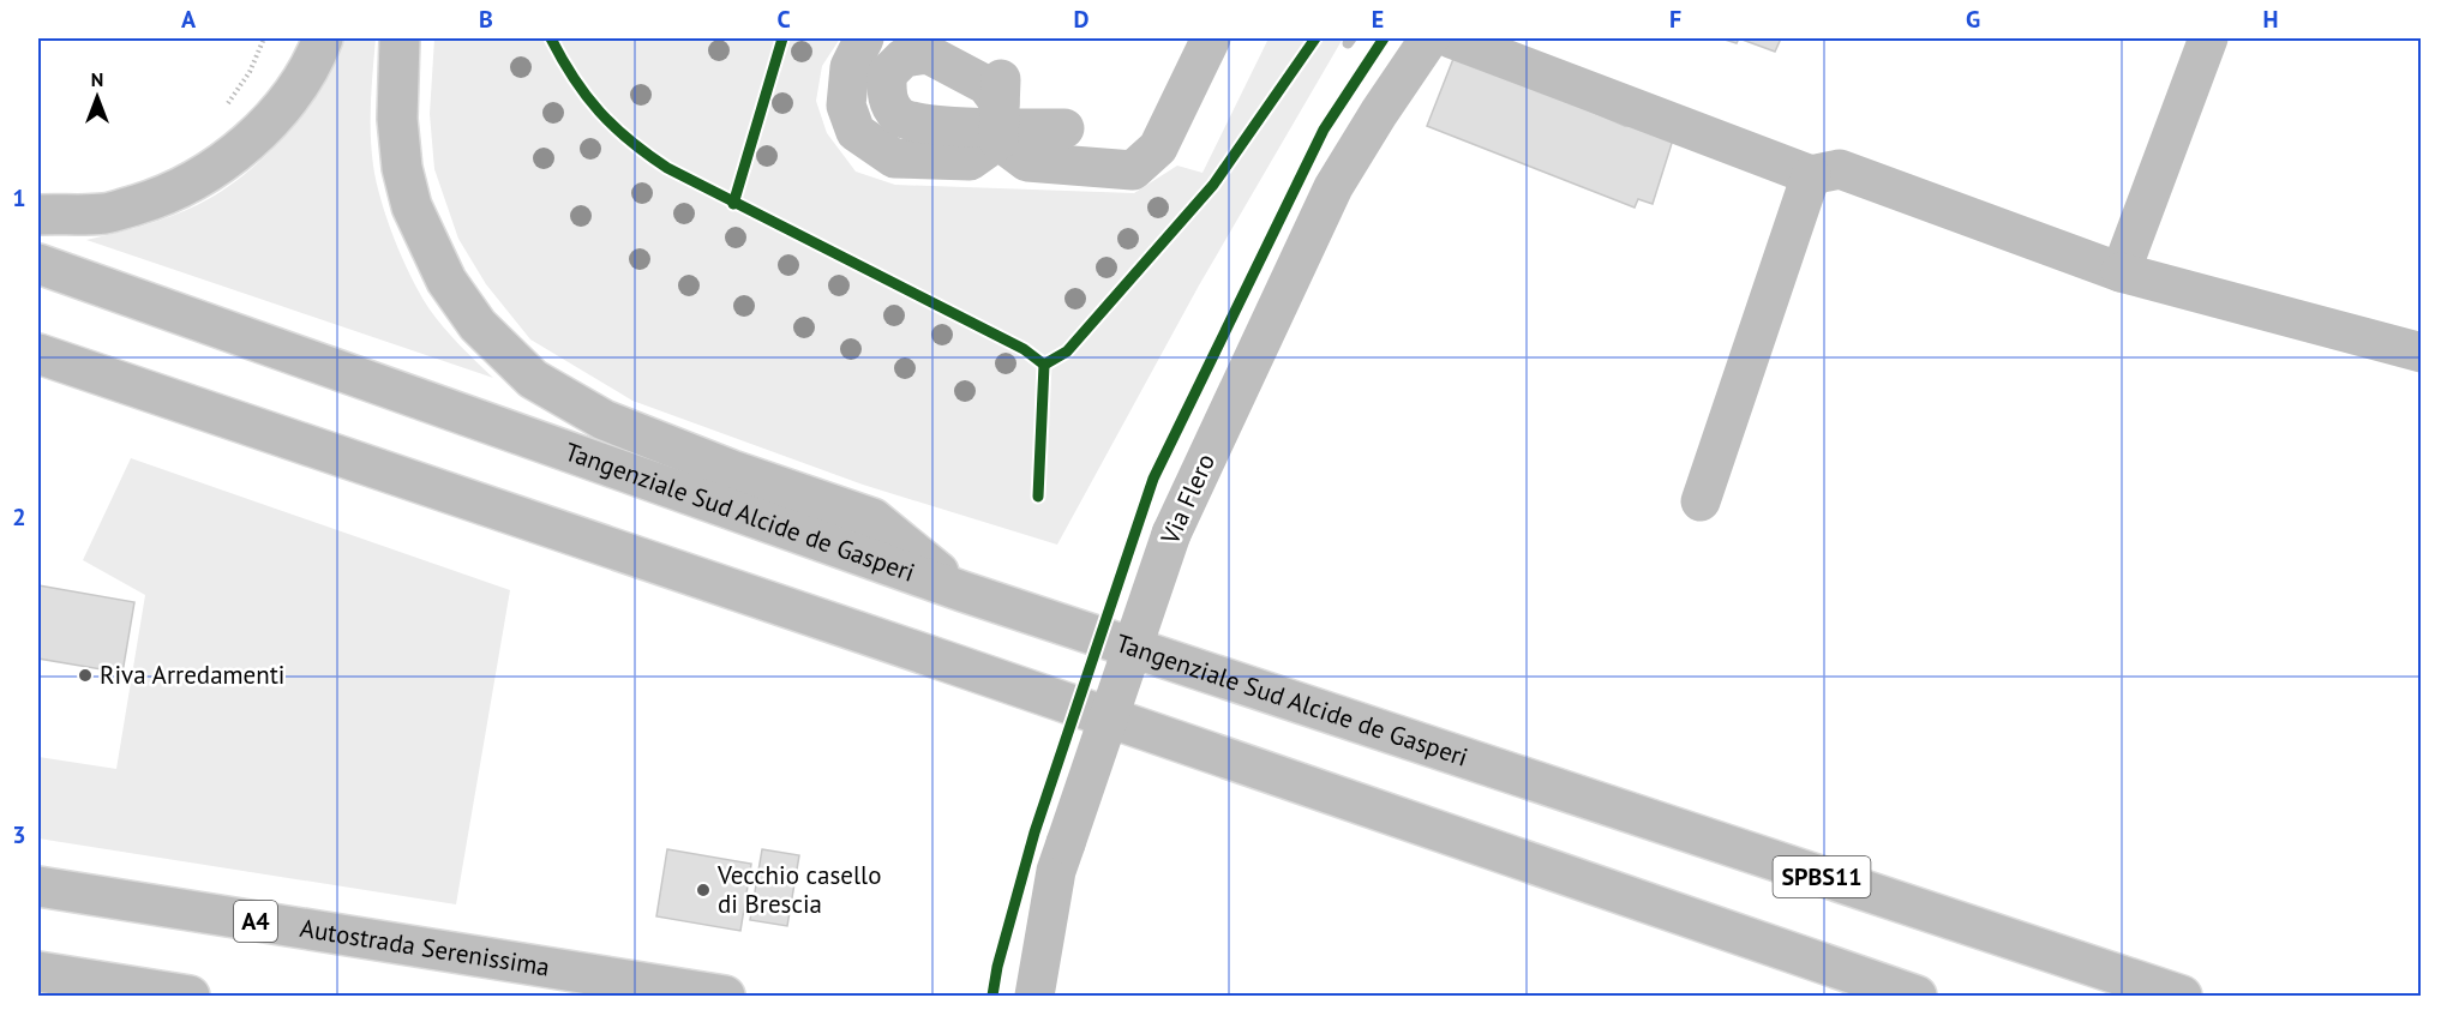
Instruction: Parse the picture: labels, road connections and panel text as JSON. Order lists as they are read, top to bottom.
{
  "streets": {
    "main road": [
      "Via Flero",
      "Tangenziale Sud Alcide de Gasperi",
      "SPBS11",
      "A4",
      "Autostrada Serenissima"
    ]
  },
  "places": ["Riva Arredamenti", "Vecchio casello di Brescia"],
  "north": "top",
  "grid": {
    "columns": [
      "A",
      "B",
      "C",
      "D",
      "E",
      "F",
      "G",
      "H"
    ],
    "rows": ["1", "2", "3"]
  }
}
